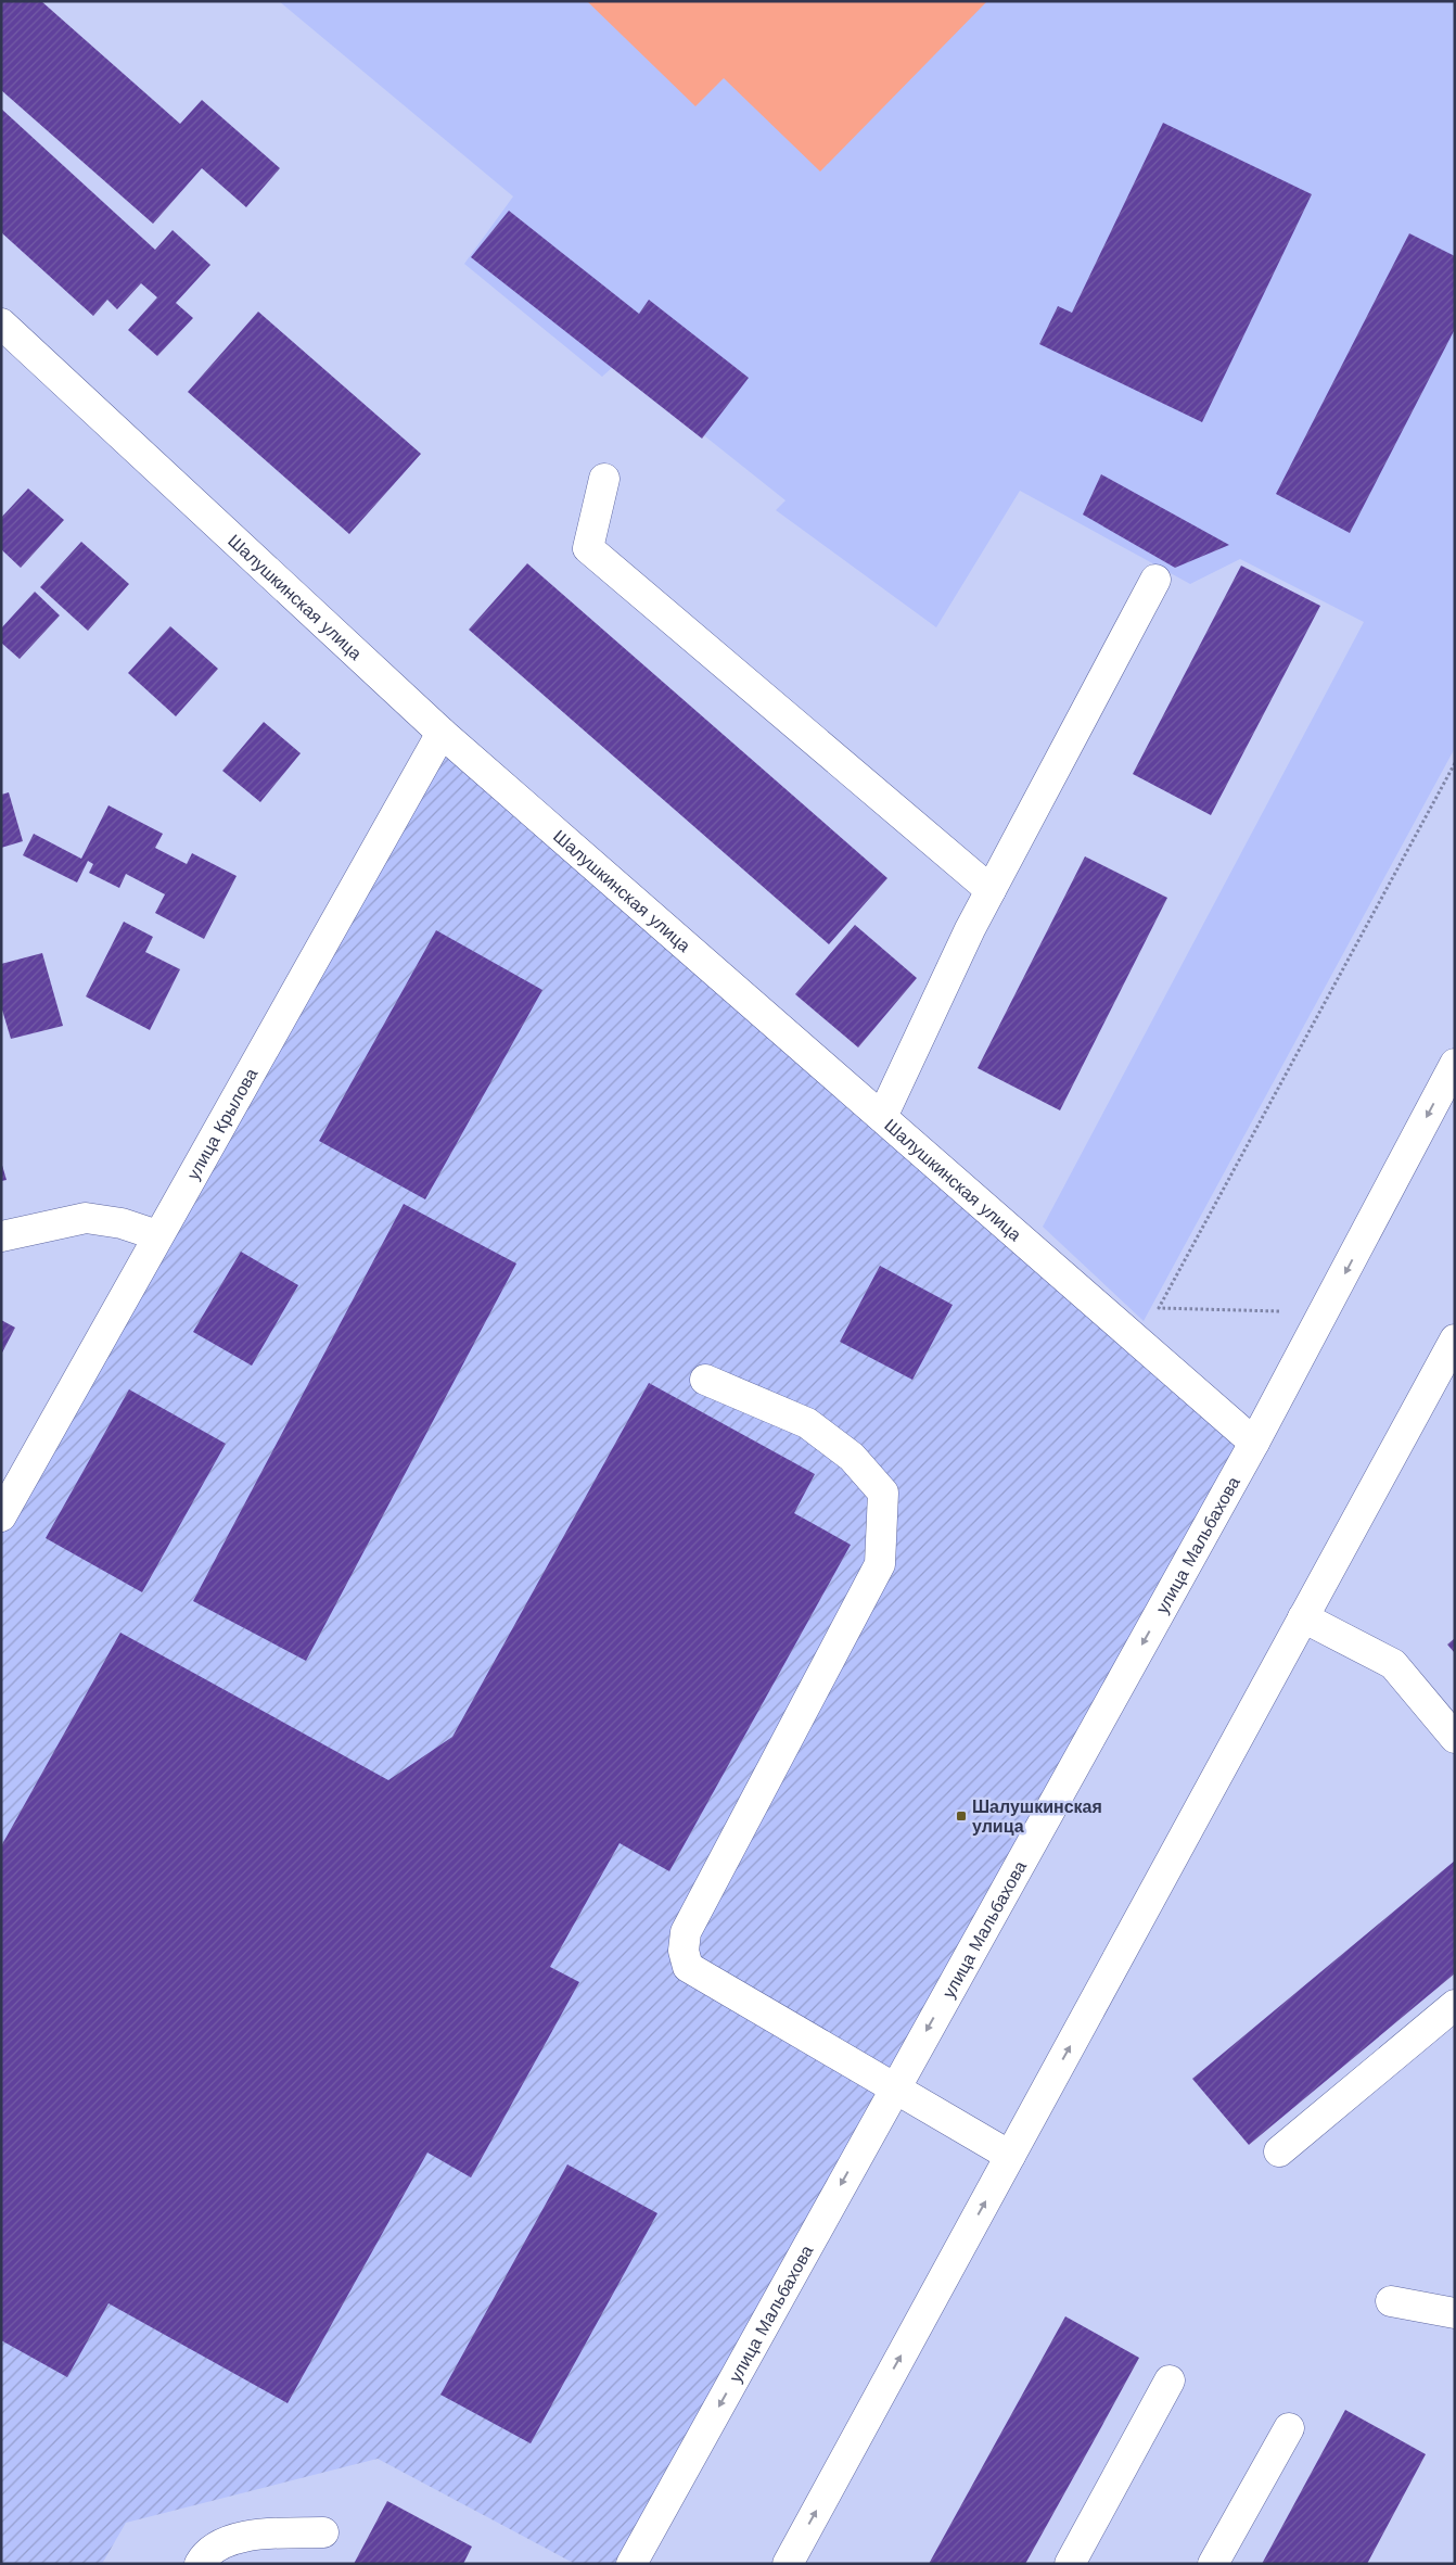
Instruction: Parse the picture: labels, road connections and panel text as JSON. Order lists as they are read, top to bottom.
{
  "streets": {
    "main road": ["Шалушкинская улица", "улица Крылова", "улица Мальбахова"]
  },
  "crossings": [
    ["Шалушкинская улица", "улица Крылова"],
    ["Шалушкинская улица", "улица Мальбахова"]
  ],
  "places": {
    "transit": ["Шалушкинская улица"]
  }
}
